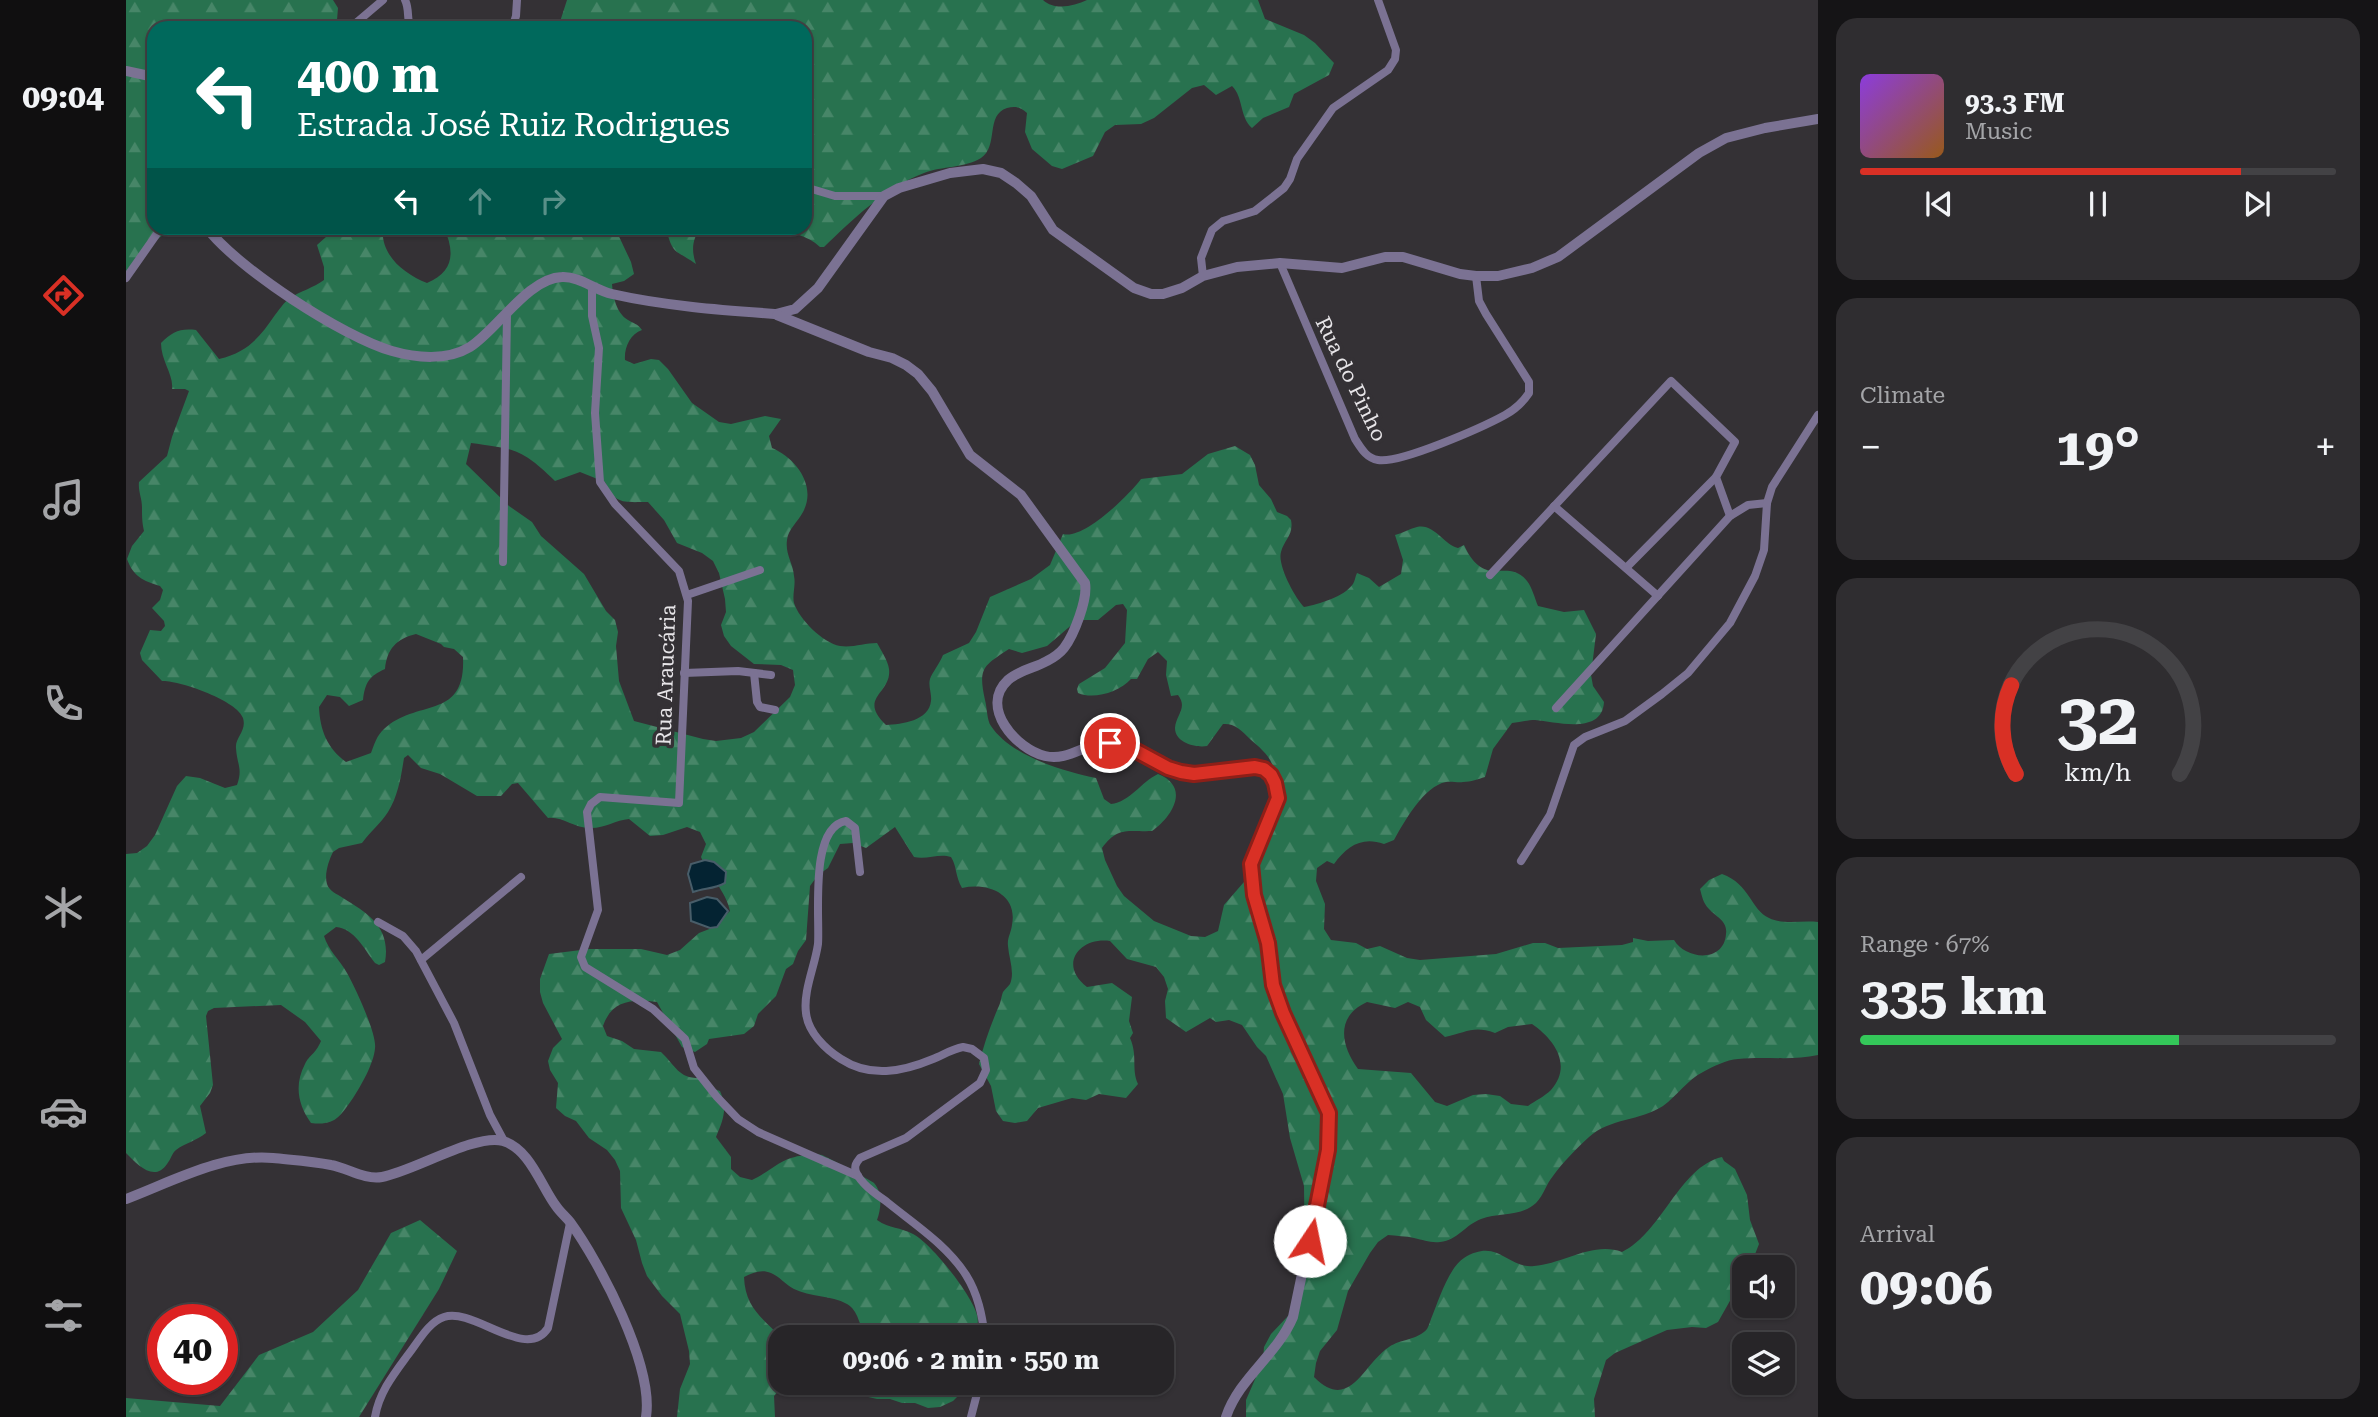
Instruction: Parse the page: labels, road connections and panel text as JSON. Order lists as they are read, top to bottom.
{
  "streets": {
    "street": ["Rua do Pinho", "Rua Araucária"]
  },
  "page": {
    "tabs": "09:04",
    "turn": ["400 m", "Estrada José Ruiz Rodrigues"],
    "song": ["93.3 FM", "Music"],
    "tile": [
      "Climate",
      ["Range · 67%", "335 km"],
      ["Arrival", "09:06"]
    ],
    "heat": ["−", "19°", "+"],
    "limit": "40",
    "trip": "09:06 · 2 min · 550 m",
    "gauge": ["32", "km/h"]
  }
}
